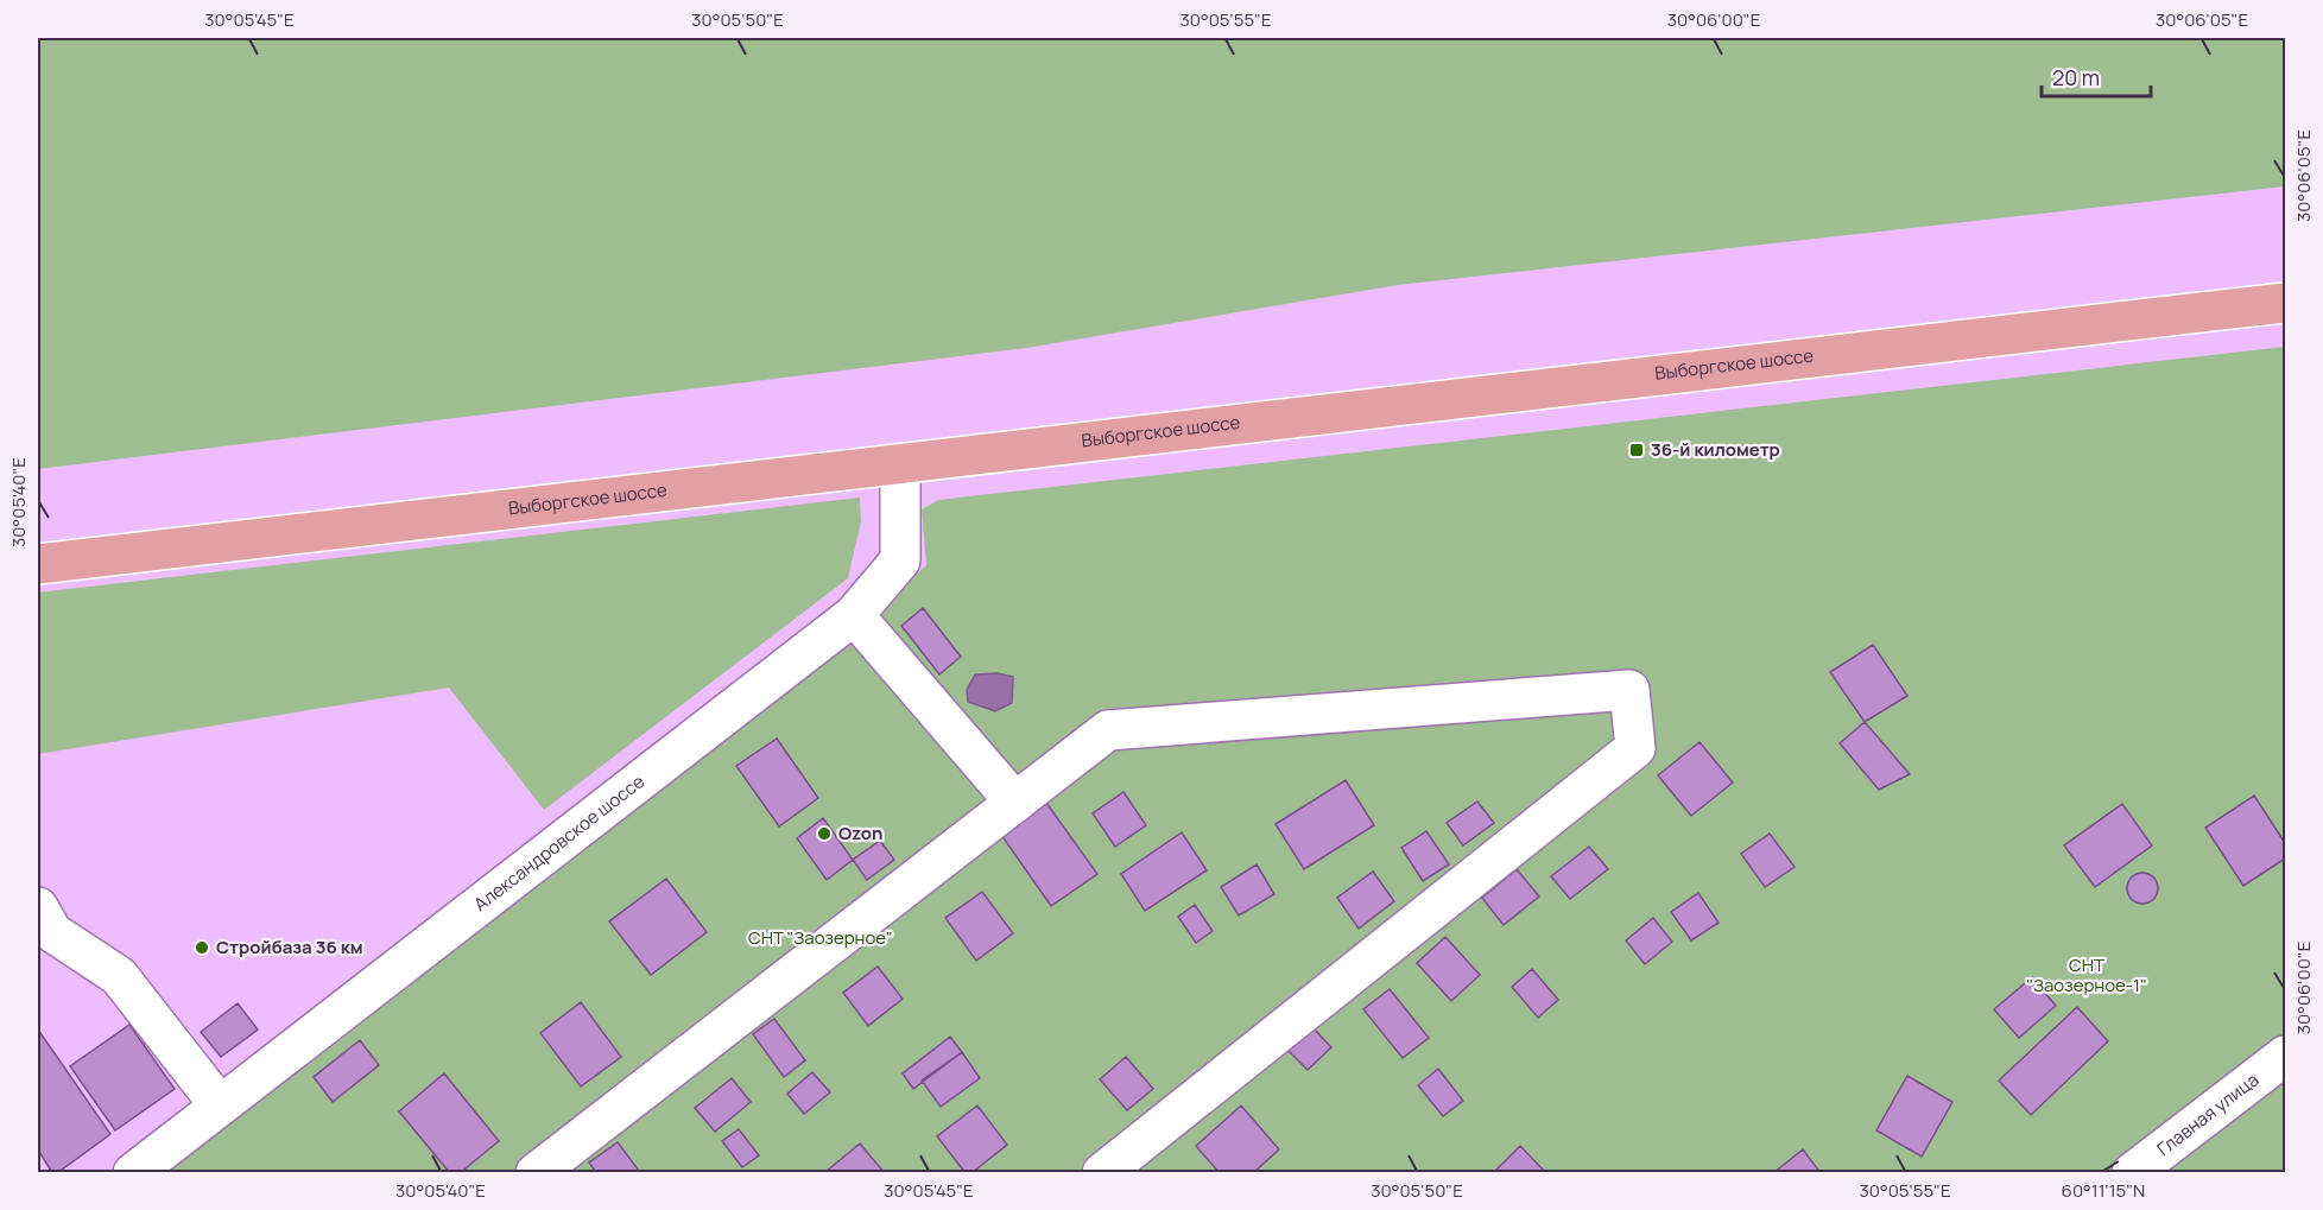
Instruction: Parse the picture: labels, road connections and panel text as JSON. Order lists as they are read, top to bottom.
{
  "streets": {
    "main road": ["Выборгское шоссе"],
    "street": ["Александровское шоссе", "Главная улица"]
  },
  "crossings": [
    ["Выборгское шоссе", "Александровское шоссе"]
  ],
  "parks": ["СНТ \"Заозерное\"", "СНТ \"Заозерное-1\""],
  "places": {
    "transit": ["36-й километр"],
    "other": ["Ozon", "Стройбаза 36 км"]
  },
  "scale_bar": "20 m",
  "coordinates": [
    "30°05'45\"E",
    "30°05'50\"E",
    "30°05'55\"E",
    "30°06'00\"E",
    "30°06'05\"E",
    "30°05'40\"E",
    "60°11'15\"N"
  ]
}
